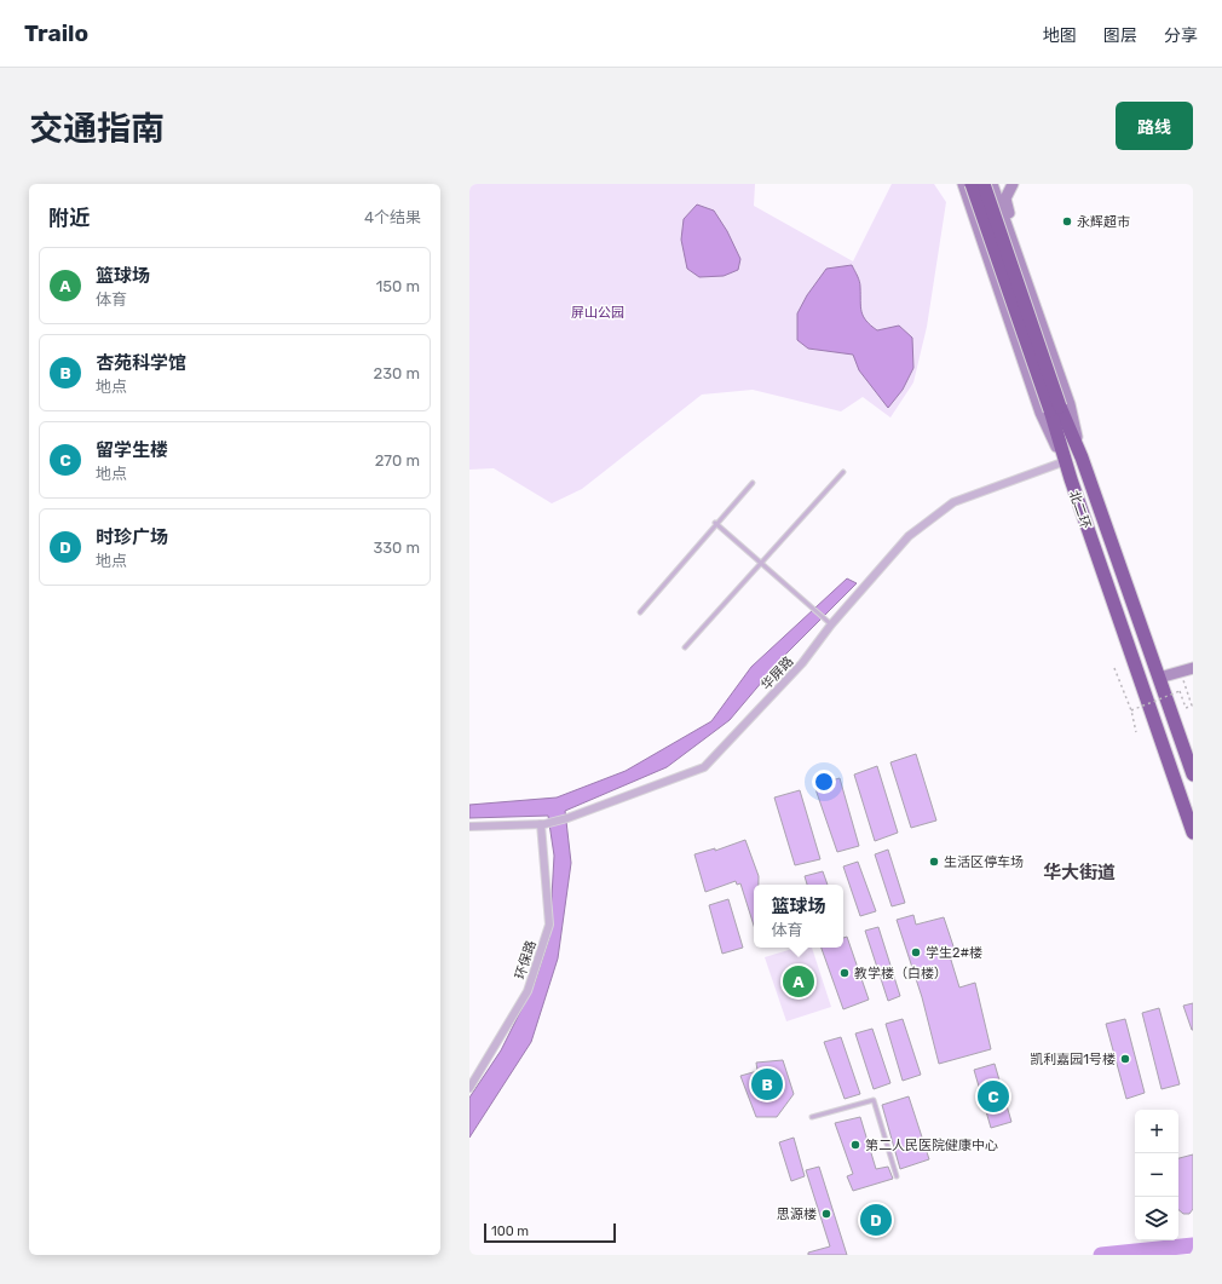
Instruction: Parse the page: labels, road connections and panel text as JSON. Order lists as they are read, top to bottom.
{
  "streets": {
    "highway": ["北二环"],
    "street": ["华屏路", "环保路"]
  },
  "crossings": [
    ["华屏路", "环保路"]
  ],
  "districts": ["华大街道"],
  "parks": ["屏山公园"],
  "places": [
    "永辉超市",
    "生活区停车场",
    "学生2#楼",
    "教学楼（白楼）",
    "凯利嘉园1号楼",
    "第二人民医院健康中心",
    "思源楼"
  ],
  "scale_bar": "100 m",
  "page": {
    "header": "Trailo",
    "nav": ["地图", "图层", "分享"],
    "title": "交通指南",
    "buttons": "路线",
    "heading": ["附近", "4个结果"],
    "list": [
      {
        "mark": "A",
        "name": "篮球场",
        "note": "体育",
        "value": "150 m"
      },
      {
        "mark": "B",
        "name": "杏苑科学馆",
        "note": "地点",
        "value": "230 m"
      },
      {
        "mark": "C",
        "name": "留学生楼",
        "note": "地点",
        "value": "270 m"
      },
      {
        "mark": "D",
        "name": "时珍广场",
        "note": "地点",
        "value": "330 m"
      }
    ],
    "popup": ["篮球场", "体育"],
    "pins": [
      "A",
      "B",
      "C",
      "D"
    ],
    "map_buttons": ["+", "−"],
    "scale": "100 m"
  }
}
